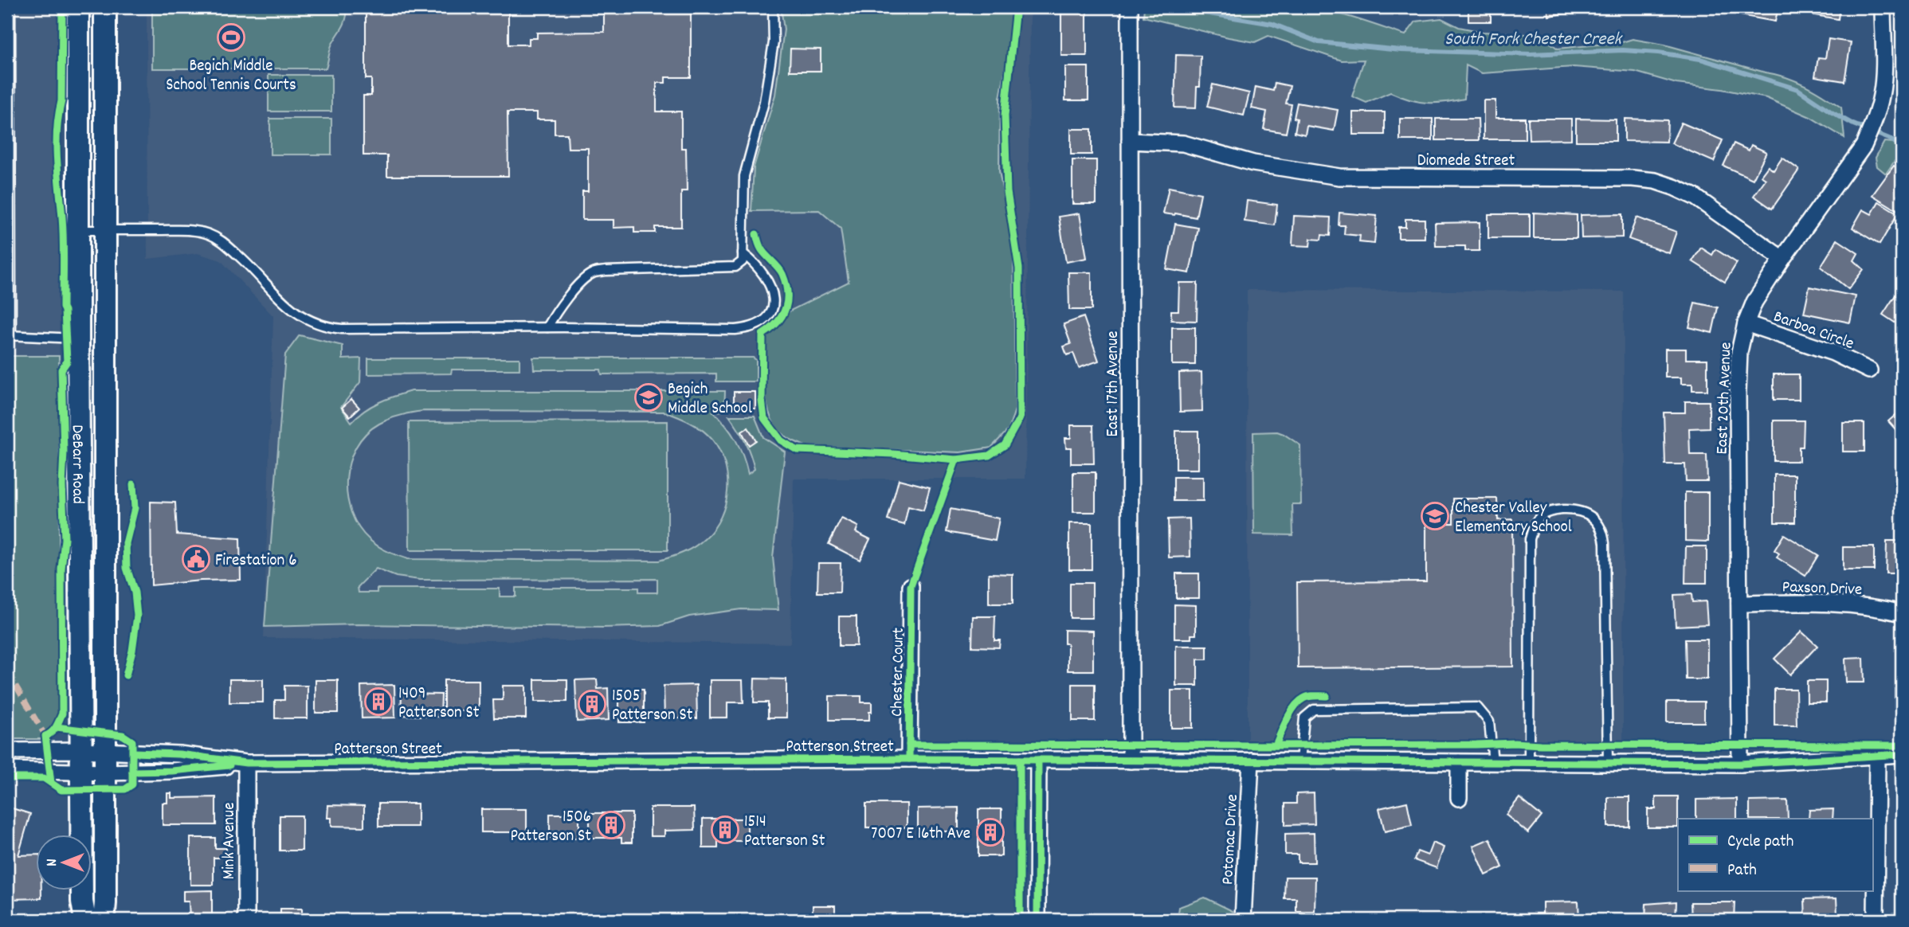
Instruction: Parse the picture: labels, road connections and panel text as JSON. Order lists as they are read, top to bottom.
{
  "streets": {
    "main road": ["DeBarr Road"],
    "street": [
      "Diomede Street",
      "Barboa Circle",
      "East 17th Avenue",
      "East 20th Avenue",
      "Paxson Drive",
      "Chester Court",
      "Patterson Street",
      "Potomac Drive",
      "Mink Avenue"
    ]
  },
  "crossings": [
    ["Diomede Street", "East 17th Avenue"],
    ["Diomede Street", "East 20th Avenue"],
    ["Barboa Circle", "East 20th Avenue"],
    ["East 17th Avenue", "Patterson Street"],
    ["East 20th Avenue", "Paxson Drive"],
    ["East 20th Avenue", "Patterson Street"],
    ["DeBarr Road", "Patterson Street"],
    ["Chester Court", "Patterson Street"],
    ["Patterson Street", "Potomac Drive"],
    ["Patterson Street", "Mink Avenue"]
  ],
  "water": ["South Fork Chester Creek"],
  "places": {
    "sports": ["Begich Middle School Tennis Courts"],
    "school or university": ["Begich Middle School", "Chester Valley Elementary School"],
    "public building": ["Firestation 6"],
    "building": [
      "1409 Patterson St",
      "1505 Patterson St",
      "1506 Patterson St",
      "1514 Patterson St",
      "7007 E 16th Ave"
    ]
  },
  "legend": ["Cycle path", "Path"],
  "north": "left"
}
